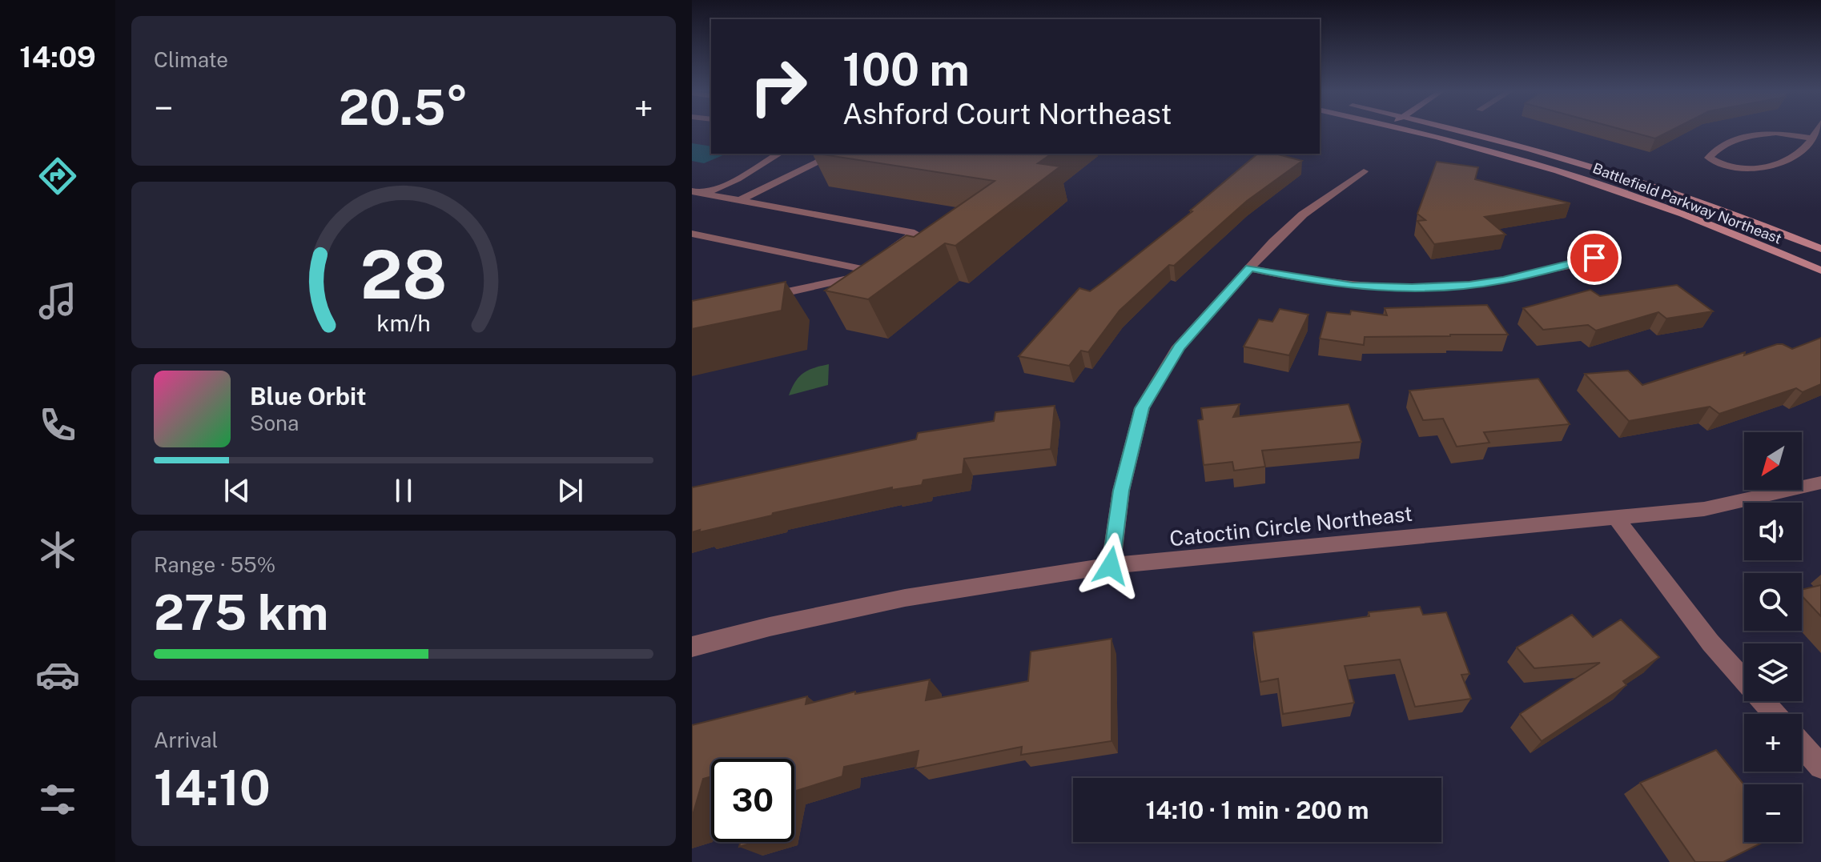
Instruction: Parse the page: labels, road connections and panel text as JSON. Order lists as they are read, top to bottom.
{
  "streets": {
    "main road": ["Battlefield Parkway Northeast"],
    "street": ["Catoctin Circle Northeast"]
  },
  "north": "bottom left",
  "page": {
    "tabs": "14:09",
    "tile": [
      "Climate",
      ["Range · 55%", "275 km"],
      ["Arrival", "14:10"]
    ],
    "turn": ["100 m", "Ashford Court Northeast"],
    "heat": ["−", "20.5°", "+"],
    "song": ["Blue Orbit", "Sona"],
    "map_buttons": ["+", "−"],
    "limit": "30",
    "trip": "14:10 · 1 min · 200 m",
    "gauge": ["28", "km/h"]
  }
}
